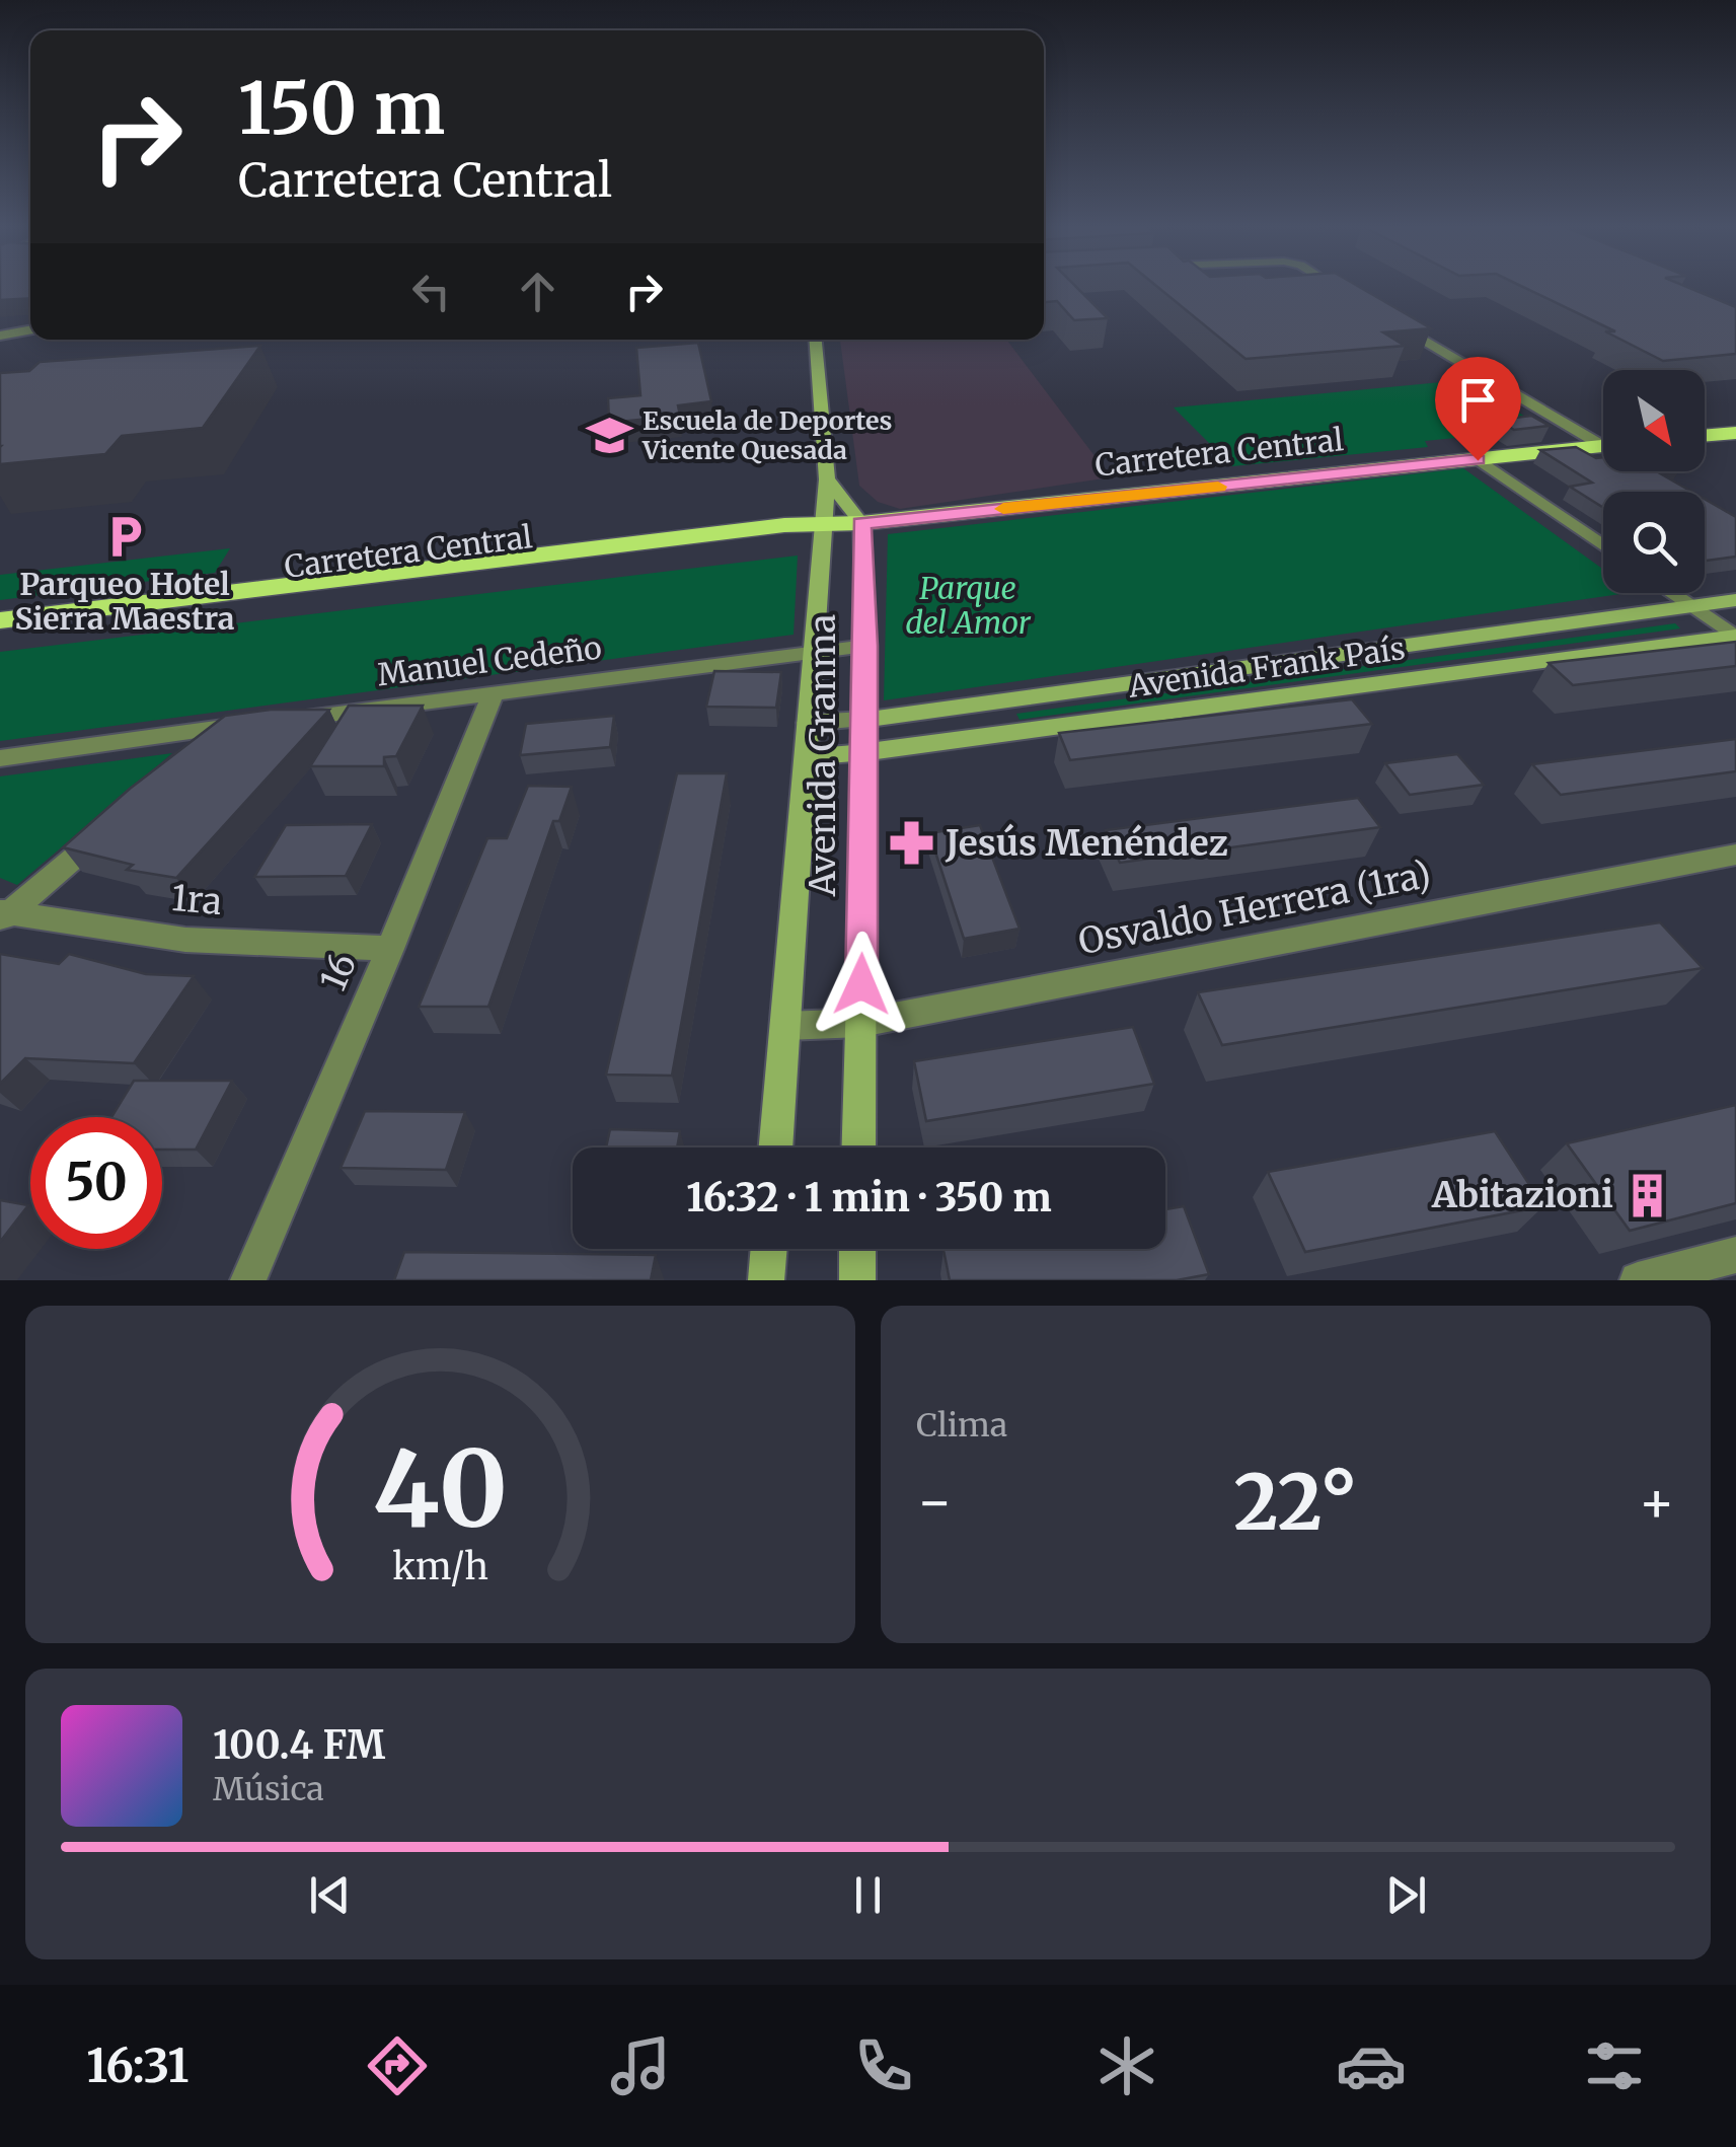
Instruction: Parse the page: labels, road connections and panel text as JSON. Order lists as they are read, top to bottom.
{
  "streets": {
    "highway": ["Carretera Central"],
    "main road": ["Avenida Frank País", "Avenida Granma"],
    "street": [
      "Manuel Cedeño",
      "1ra",
      "Osvaldo Herrera (1ra)",
      "16"
    ]
  },
  "crossings": [
    ["Carretera Central", "Avenida Granma"],
    ["Manuel Cedeño", "Avenida Granma"],
    ["Manuel Cedeño", "16"],
    ["Avenida Frank País", "Avenida Granma"],
    ["Avenida Granma", "Osvaldo Herrera (1ra)"],
    ["1ra", "16"]
  ],
  "parks": ["Parque del Amor"],
  "places": {
    "school or university": ["Escuela de Deportes Vicente Quesada"],
    "parking": ["Parqueo Hotel Sierra Maestra"],
    "pharmacy": ["Jesús Menéndez"],
    "building": ["Abitazioni"]
  },
  "north": "bottom right",
  "page": {
    "turn": ["150 m", "Carretera Central"],
    "limit": "50",
    "trip": "16:32 · 1 min · 350 m",
    "tile": "Clima",
    "heat": ["−", "22°", "+"],
    "song": ["100.4 FM", "Música"],
    "tabs": "16:31",
    "gauge": ["40", "km/h"]
  }
}
